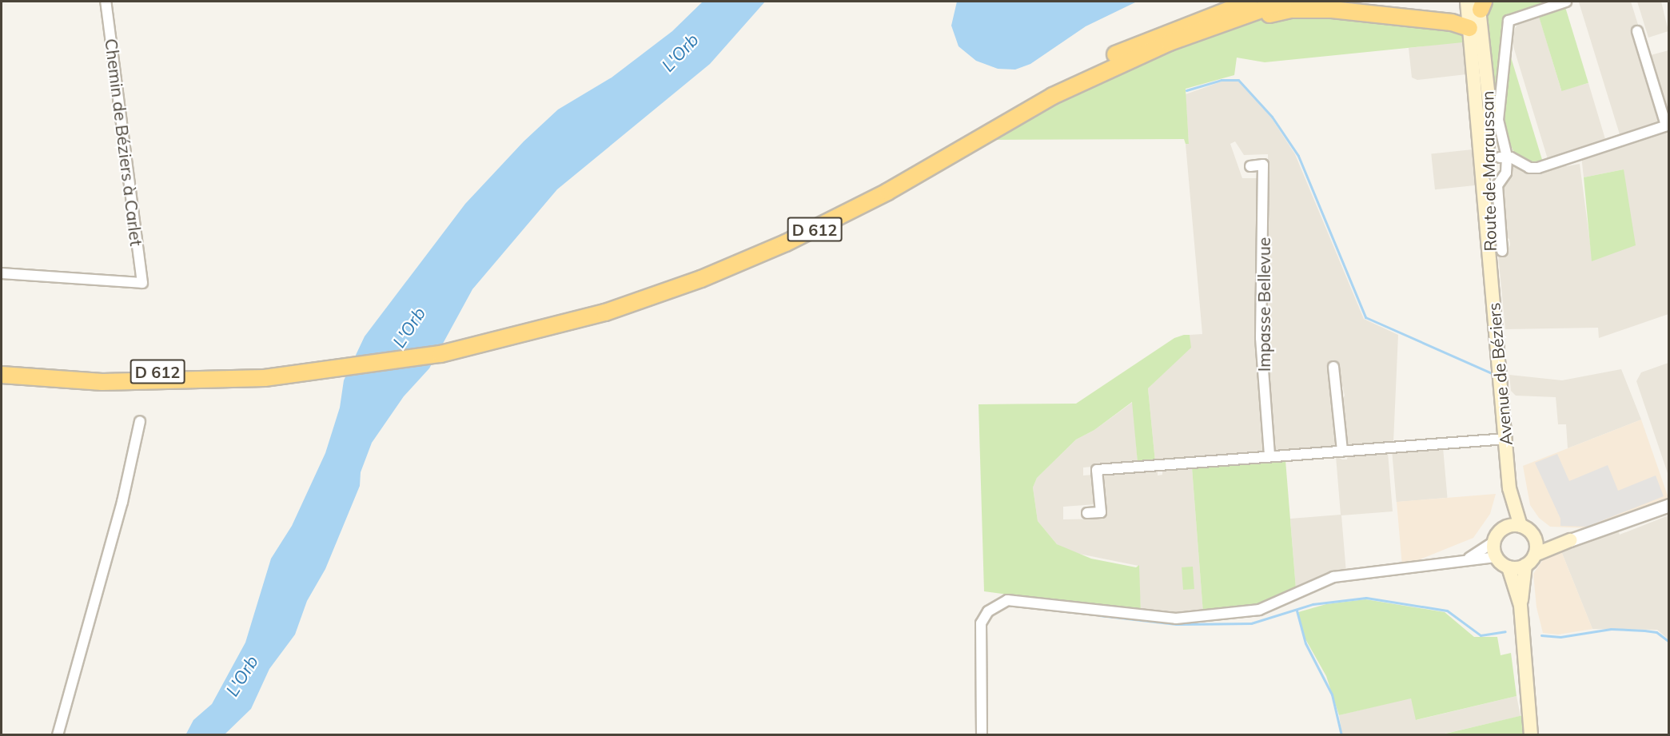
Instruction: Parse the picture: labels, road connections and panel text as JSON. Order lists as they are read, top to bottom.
{
  "streets": {
    "highway": ["D 612"],
    "main road": ["Route de Maraussan", "Avenue de Béziers"],
    "street": ["Chemin de Béziers à Carlet", "Impasse Bellevue"]
  },
  "crossings": [
    ["Route de Maraussan", "Avenue de Béziers"]
  ],
  "water": ["L'Orb"]
}
